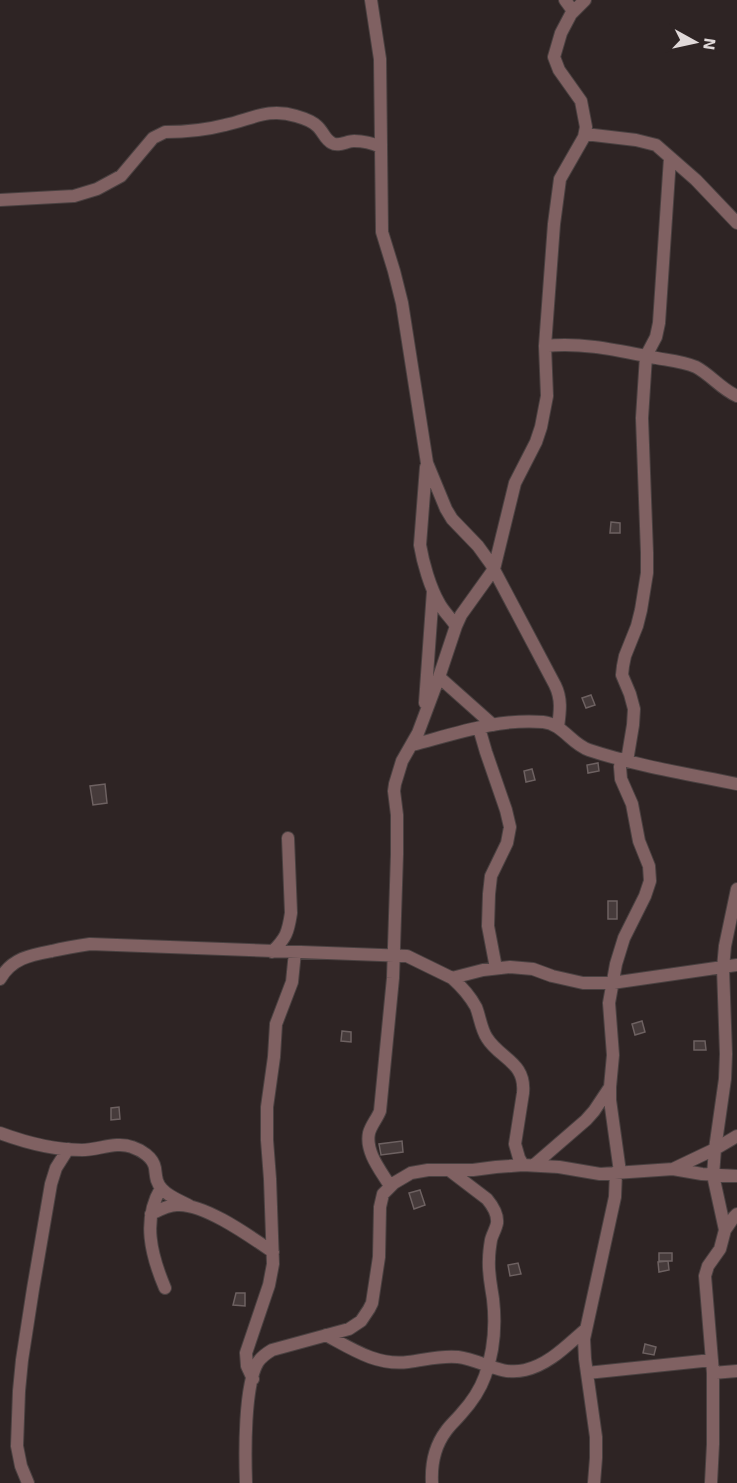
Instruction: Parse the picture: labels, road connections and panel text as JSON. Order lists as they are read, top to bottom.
{
  "north": "right"
}
